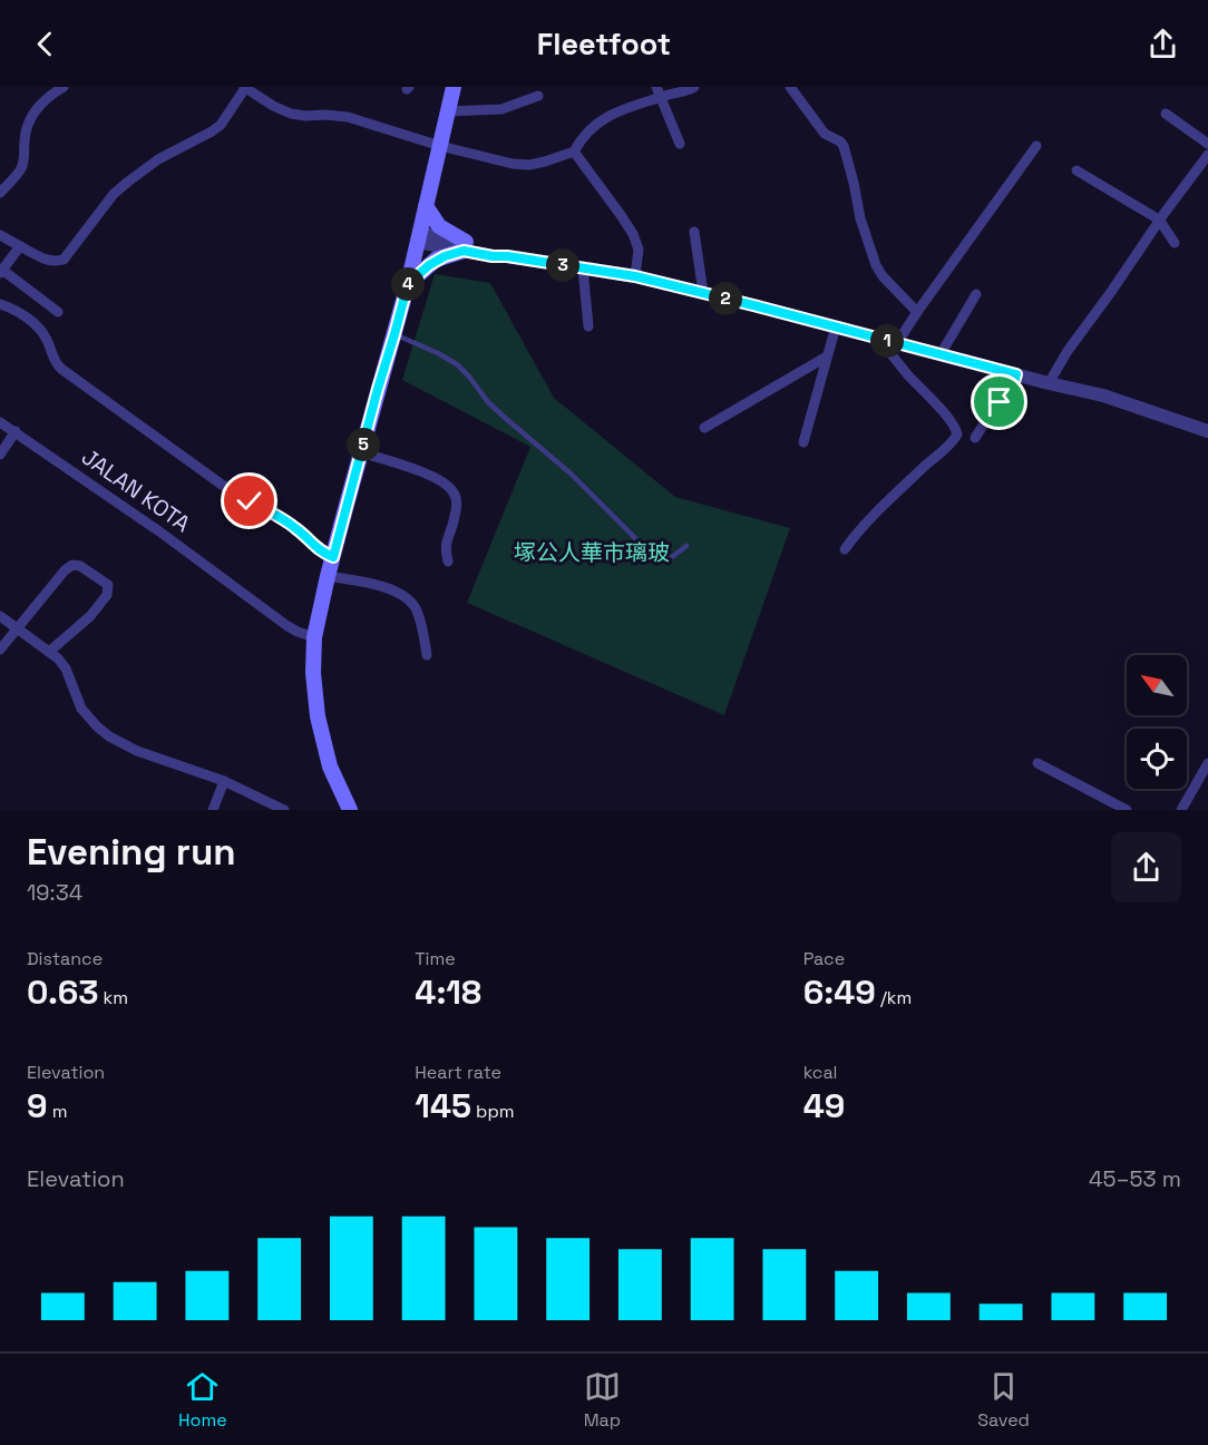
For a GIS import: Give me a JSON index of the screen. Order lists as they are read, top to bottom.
{
  "streets": {
    "street": ["JALAN KOTA"]
  },
  "parks": ["塚公人華市璃玻"],
  "north": "top left",
  "page": {
    "header": "Fleetfoot",
    "pins": [
      "3",
      "4",
      "2",
      "1",
      "5"
    ],
    "heading": ["Evening run", "19:34"],
    "stats": [
      ["Distance", "0.63 km"],
      ["Time", "4:18"],
      ["Pace", "6:49 /km"],
      ["Elevation", "9 m"],
      ["Heart rate", "145 bpm"],
      ["kcal", "49"]
    ],
    "chart": ["Elevation", "45–53 m"],
    "tabs": ["Home", "Map", "Saved"]
  }
}
